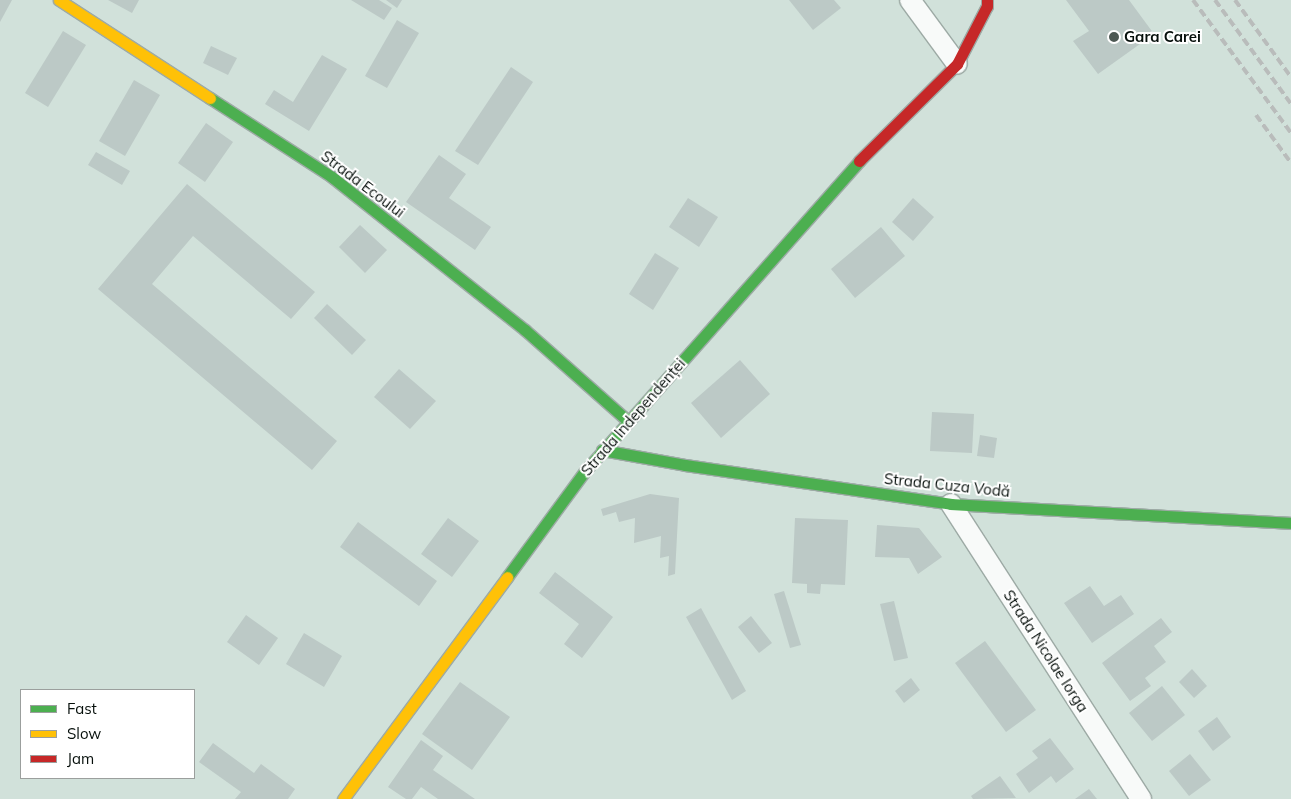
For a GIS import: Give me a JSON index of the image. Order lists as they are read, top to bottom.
{
  "streets": {
    "street": [
      "Strada Ecoului",
      "Strada Independenței",
      "Strada Cuza Vodă",
      "Strada Nicolae Iorga"
    ]
  },
  "crossings": [
    ["Strada Ecoului", "Strada Independenței"],
    ["Strada Independenței", "Strada Cuza Vodă"],
    ["Strada Cuza Vodă", "Strada Nicolae Iorga"]
  ],
  "places": ["Gara Carei"],
  "legend": ["Fast", "Slow", "Jam"]
}
